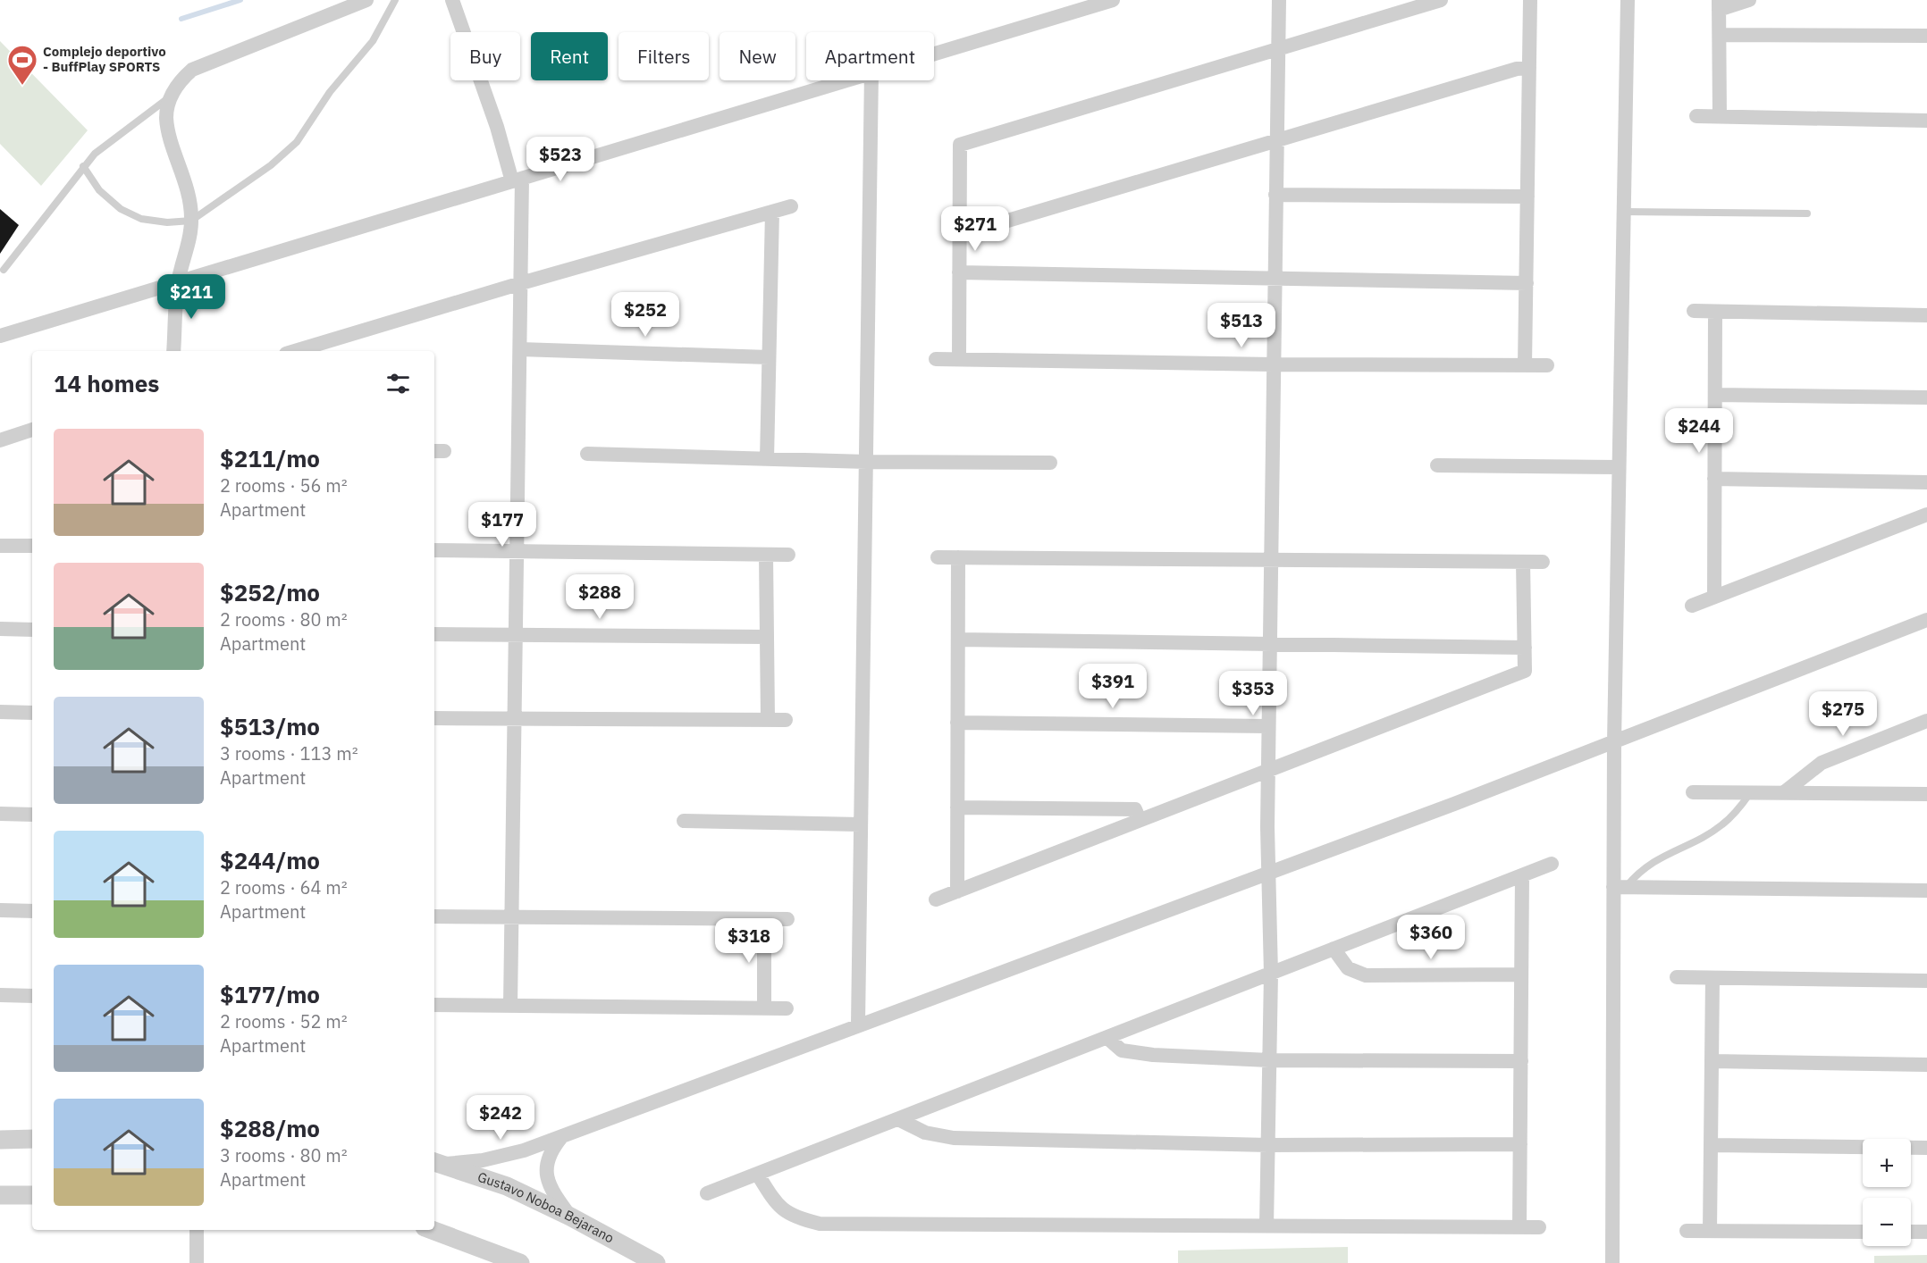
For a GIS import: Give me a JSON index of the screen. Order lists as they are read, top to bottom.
{
  "streets": {
    "street": ["Gustavo Noboa Bejarano"]
  },
  "places": {
    "sports": ["Complejo deportivo - BuffPlay SPORTS"]
  },
  "page": {
    "chip": [
      "Buy",
      "Rent",
      "Filters",
      "New",
      "Apartment"
    ],
    "price": [
      "$523",
      "$271",
      "$211",
      "$252",
      "$513",
      "$244",
      "$177",
      "$288",
      "$391",
      "$353",
      "$275",
      "$360",
      "$318",
      "$242"
    ],
    "heading": "14 homes",
    "list": [
      {
        "name": "$211/mo",
        "note": "2 rooms · 56 m² · Apartment"
      },
      {
        "name": "$252/mo",
        "note": "2 rooms · 80 m² · Apartment"
      },
      {
        "name": "$513/mo",
        "note": "3 rooms · 113 m² · Apartment"
      },
      {
        "name": "$244/mo",
        "note": "2 rooms · 64 m² · Apartment"
      },
      {
        "name": "$177/mo",
        "note": "2 rooms · 52 m² · Apartment"
      },
      {
        "name": "$288/mo",
        "note": "3 rooms · 80 m² · Apartment"
      }
    ],
    "map_buttons": ["+", "−"]
  }
}
